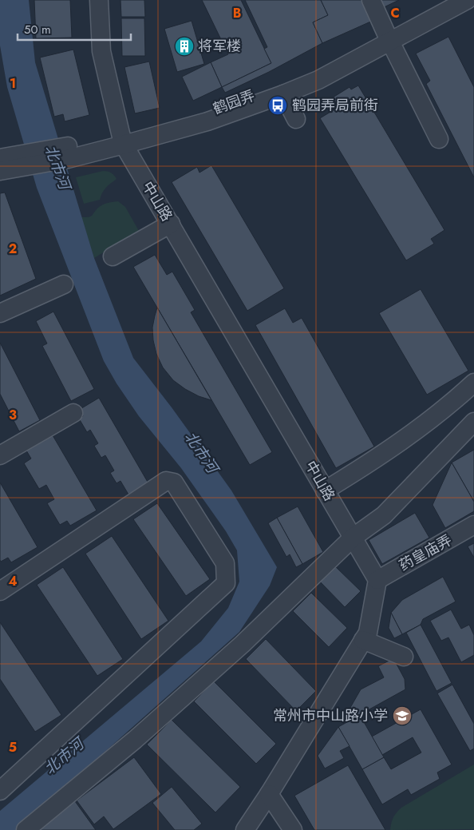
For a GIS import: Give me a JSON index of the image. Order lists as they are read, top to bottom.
{
  "streets": {
    "street": ["鹤园弄", "中山路", "药皇庙弄"]
  },
  "crossings": [
    ["鹤园弄", "中山路"],
    ["中山路", "药皇庙弄"]
  ],
  "water": ["北市河"],
  "places": {
    "building": ["将军楼"],
    "bus stop": ["鹤园弄局前街"],
    "school or university": ["常州市中山路小学"]
  },
  "scale_bar": "50 m",
  "grid": {
    "columns": ["B", "C"],
    "rows": [
      "1",
      "2",
      "3",
      "4",
      "5"
    ]
  }
}
